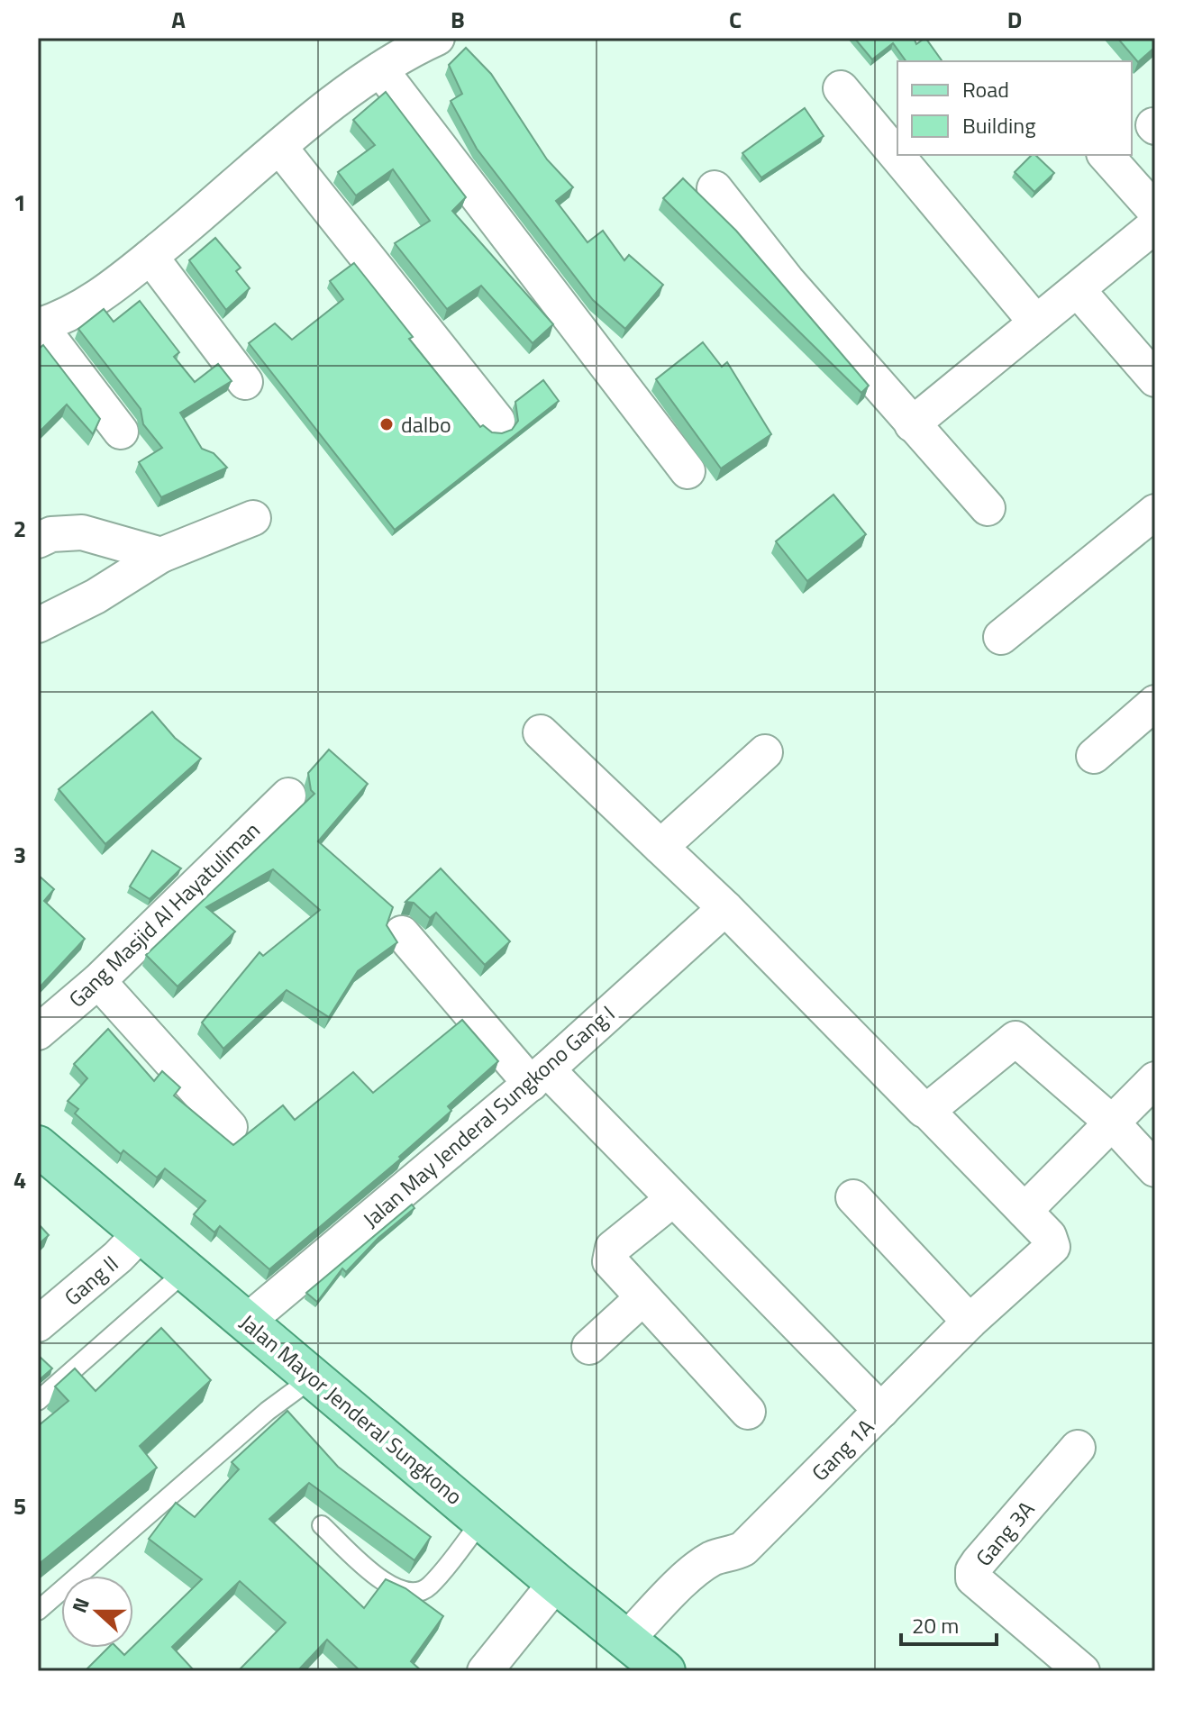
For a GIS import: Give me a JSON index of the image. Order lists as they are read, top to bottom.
{
  "streets": {
    "main road": ["Jalan Mayor Jenderal Sungkono"],
    "street": [
      "Gang Masjid Al Hayatuliman",
      "Jalan May Jenderal Sungkono Gang I",
      "Gang II",
      "Gang 1A",
      "Gang 3A"
    ]
  },
  "crossings": [
    ["Jalan May Jenderal Sungkono Gang I", "Jalan Mayor Jenderal Sungkono"],
    ["Gang II", "Jalan Mayor Jenderal Sungkono"],
    ["Jalan Mayor Jenderal Sungkono", "Gang 1A"]
  ],
  "places": ["dalbo"],
  "legend": ["Road", "Building"],
  "scale_bar": "20 m",
  "north": "left",
  "grid": {
    "columns": [
      "A",
      "B",
      "C",
      "D"
    ],
    "rows": [
      "1",
      "2",
      "3",
      "4",
      "5"
    ]
  }
}
